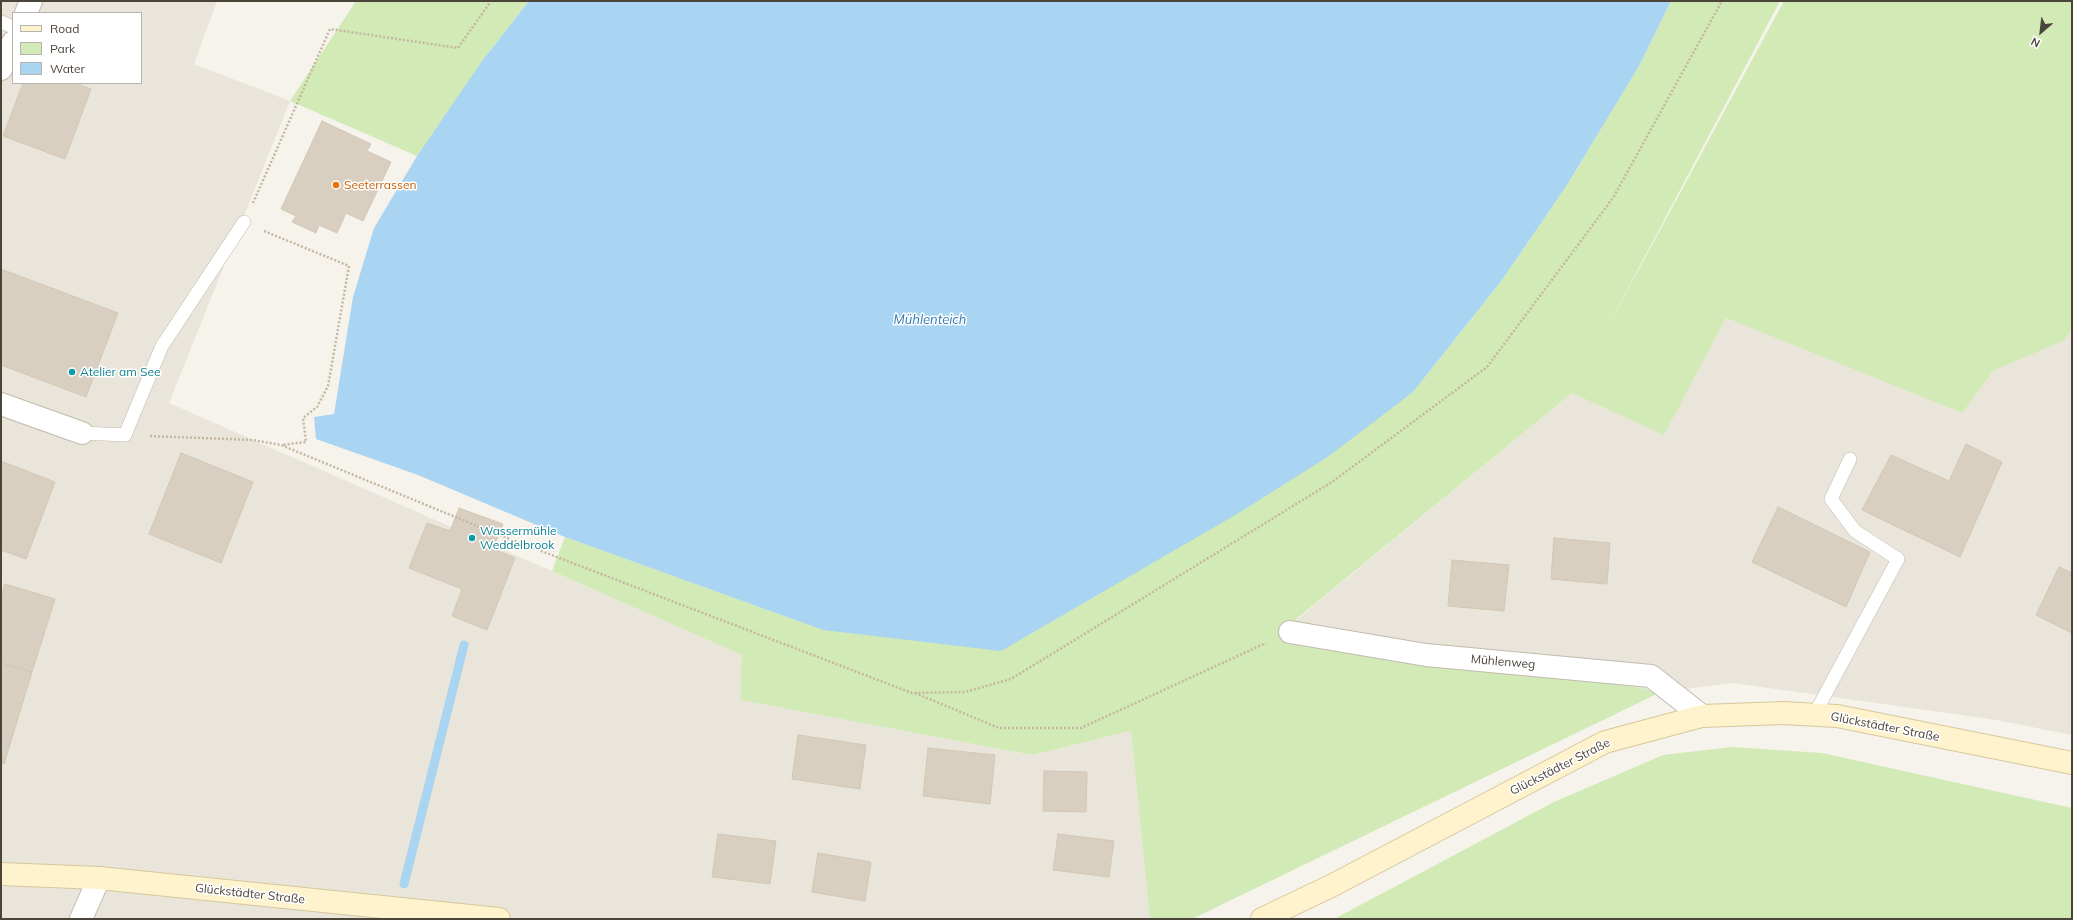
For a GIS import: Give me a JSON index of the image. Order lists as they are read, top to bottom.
{
  "streets": {
    "street": ["Mühlenweg", "Glückstädter Straße"]
  },
  "crossings": [
    ["Mühlenweg", "Glückstädter Straße"]
  ],
  "water": ["Mühlenteich"],
  "places": ["Seeterrassen", "Atelier am See", "Wassermühle Weddelbrook"],
  "legend": ["Road", "Park", "Water"],
  "north": "bottom left"
}
